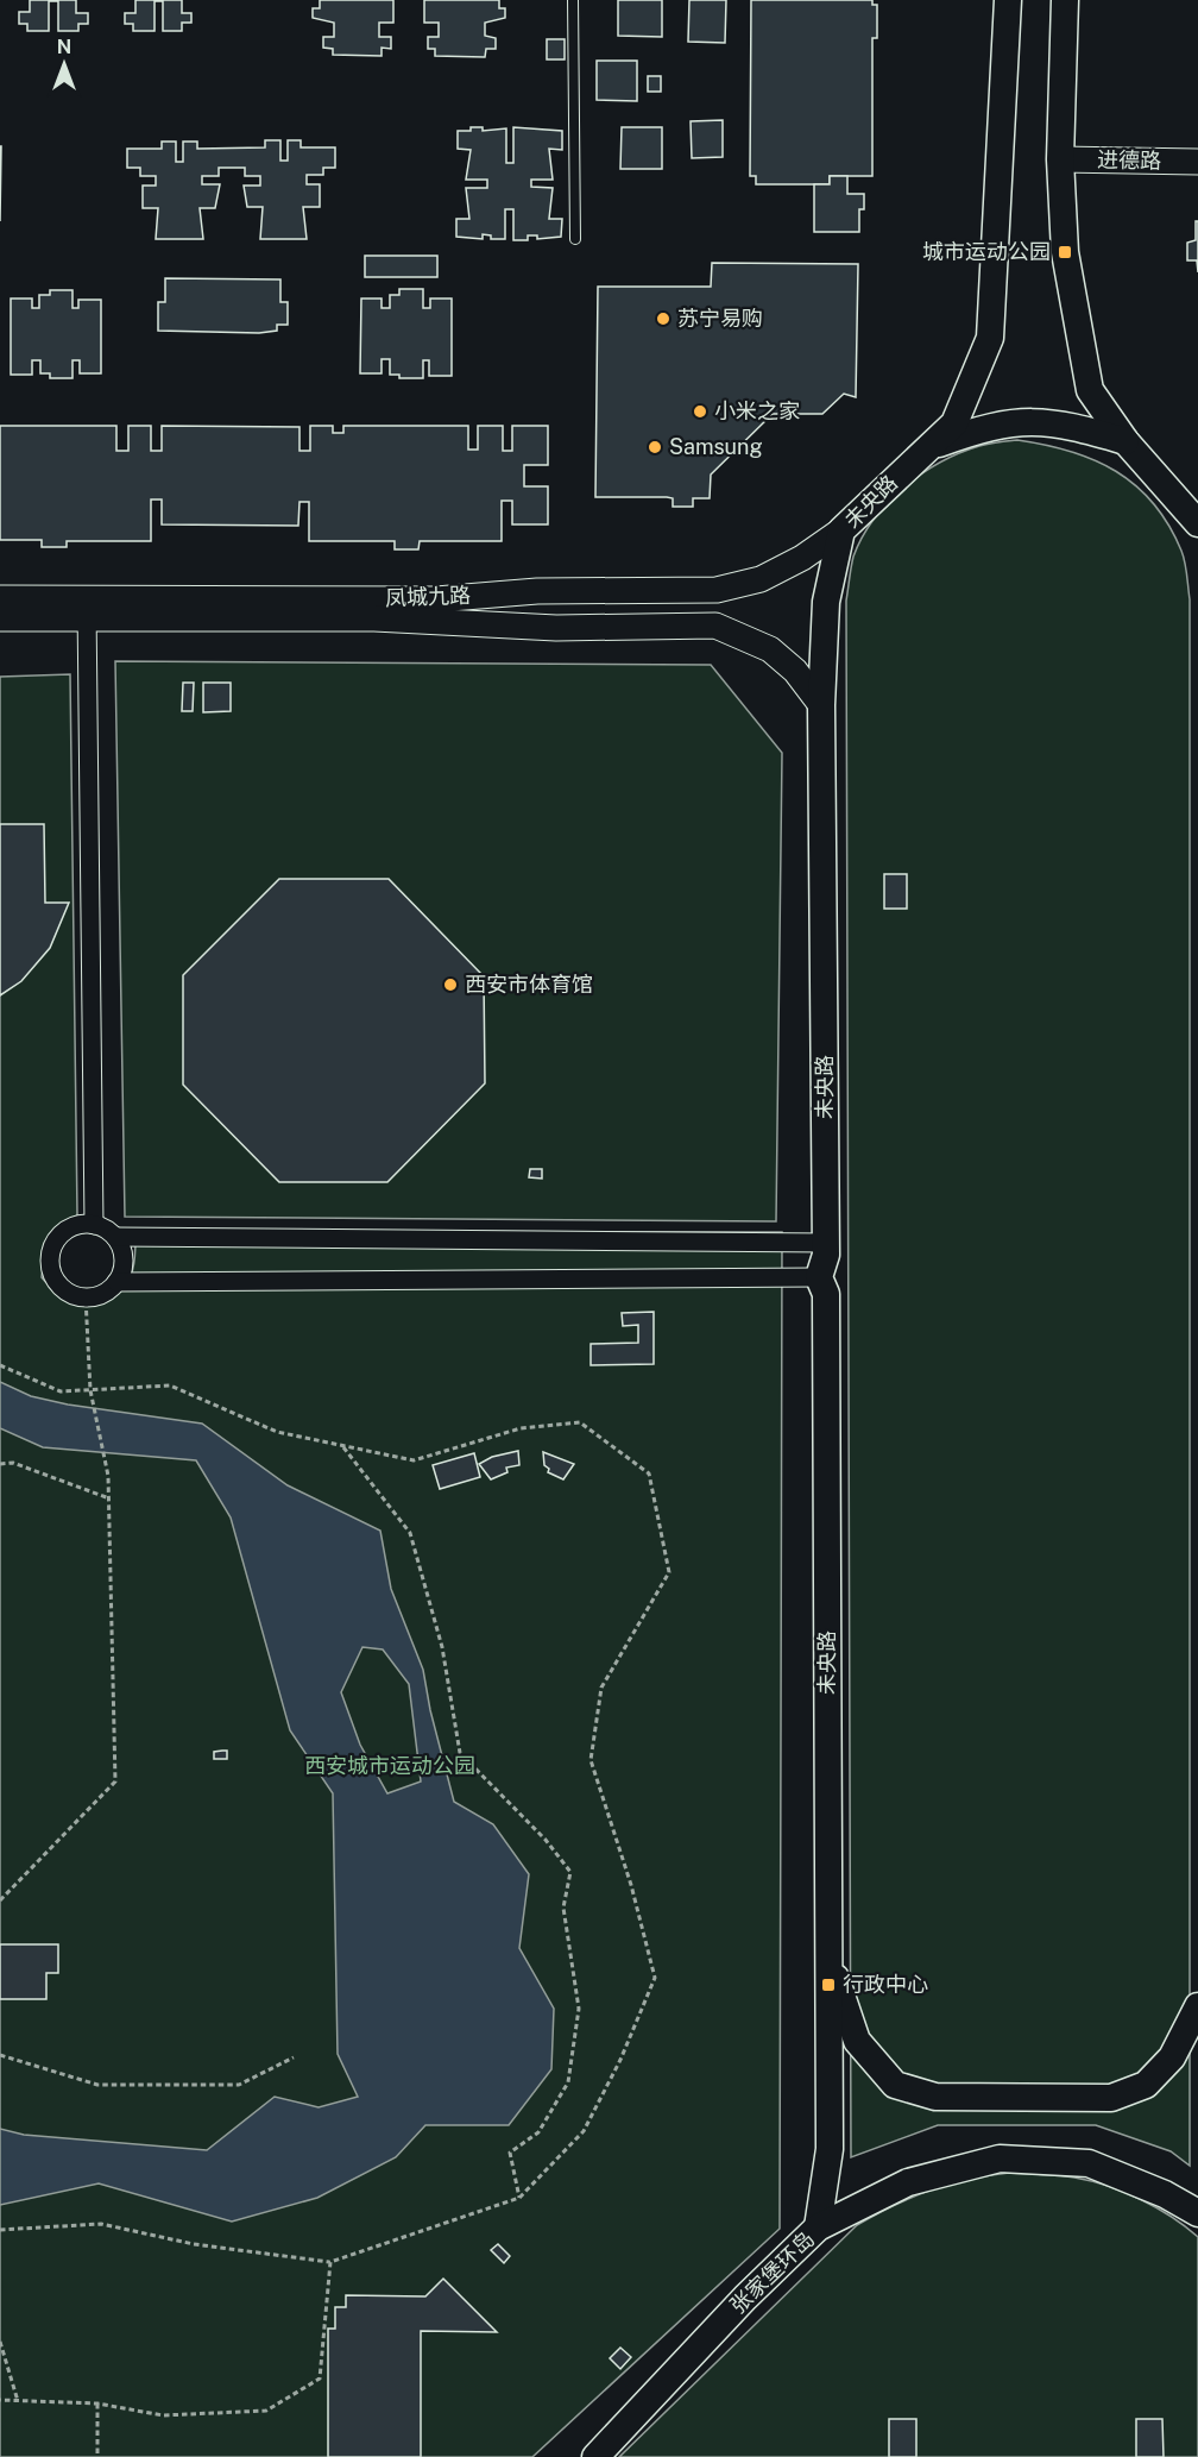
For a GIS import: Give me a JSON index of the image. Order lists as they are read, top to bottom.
{
  "streets": {
    "main road": ["未央路", "张家堡环岛"],
    "street": ["进德路", "凤城九路"]
  },
  "crossings": [
    ["未央路", "凤城九路"],
    ["未央路", "张家堡环岛"]
  ],
  "parks": ["西安城市运动公园"],
  "places": {
    "transit": ["城市运动公园", "行政中心"],
    "other": [
      "苏宁易购",
      "小米之家",
      "Samsung",
      "西安市体育馆"
    ]
  },
  "north": "top"
}
